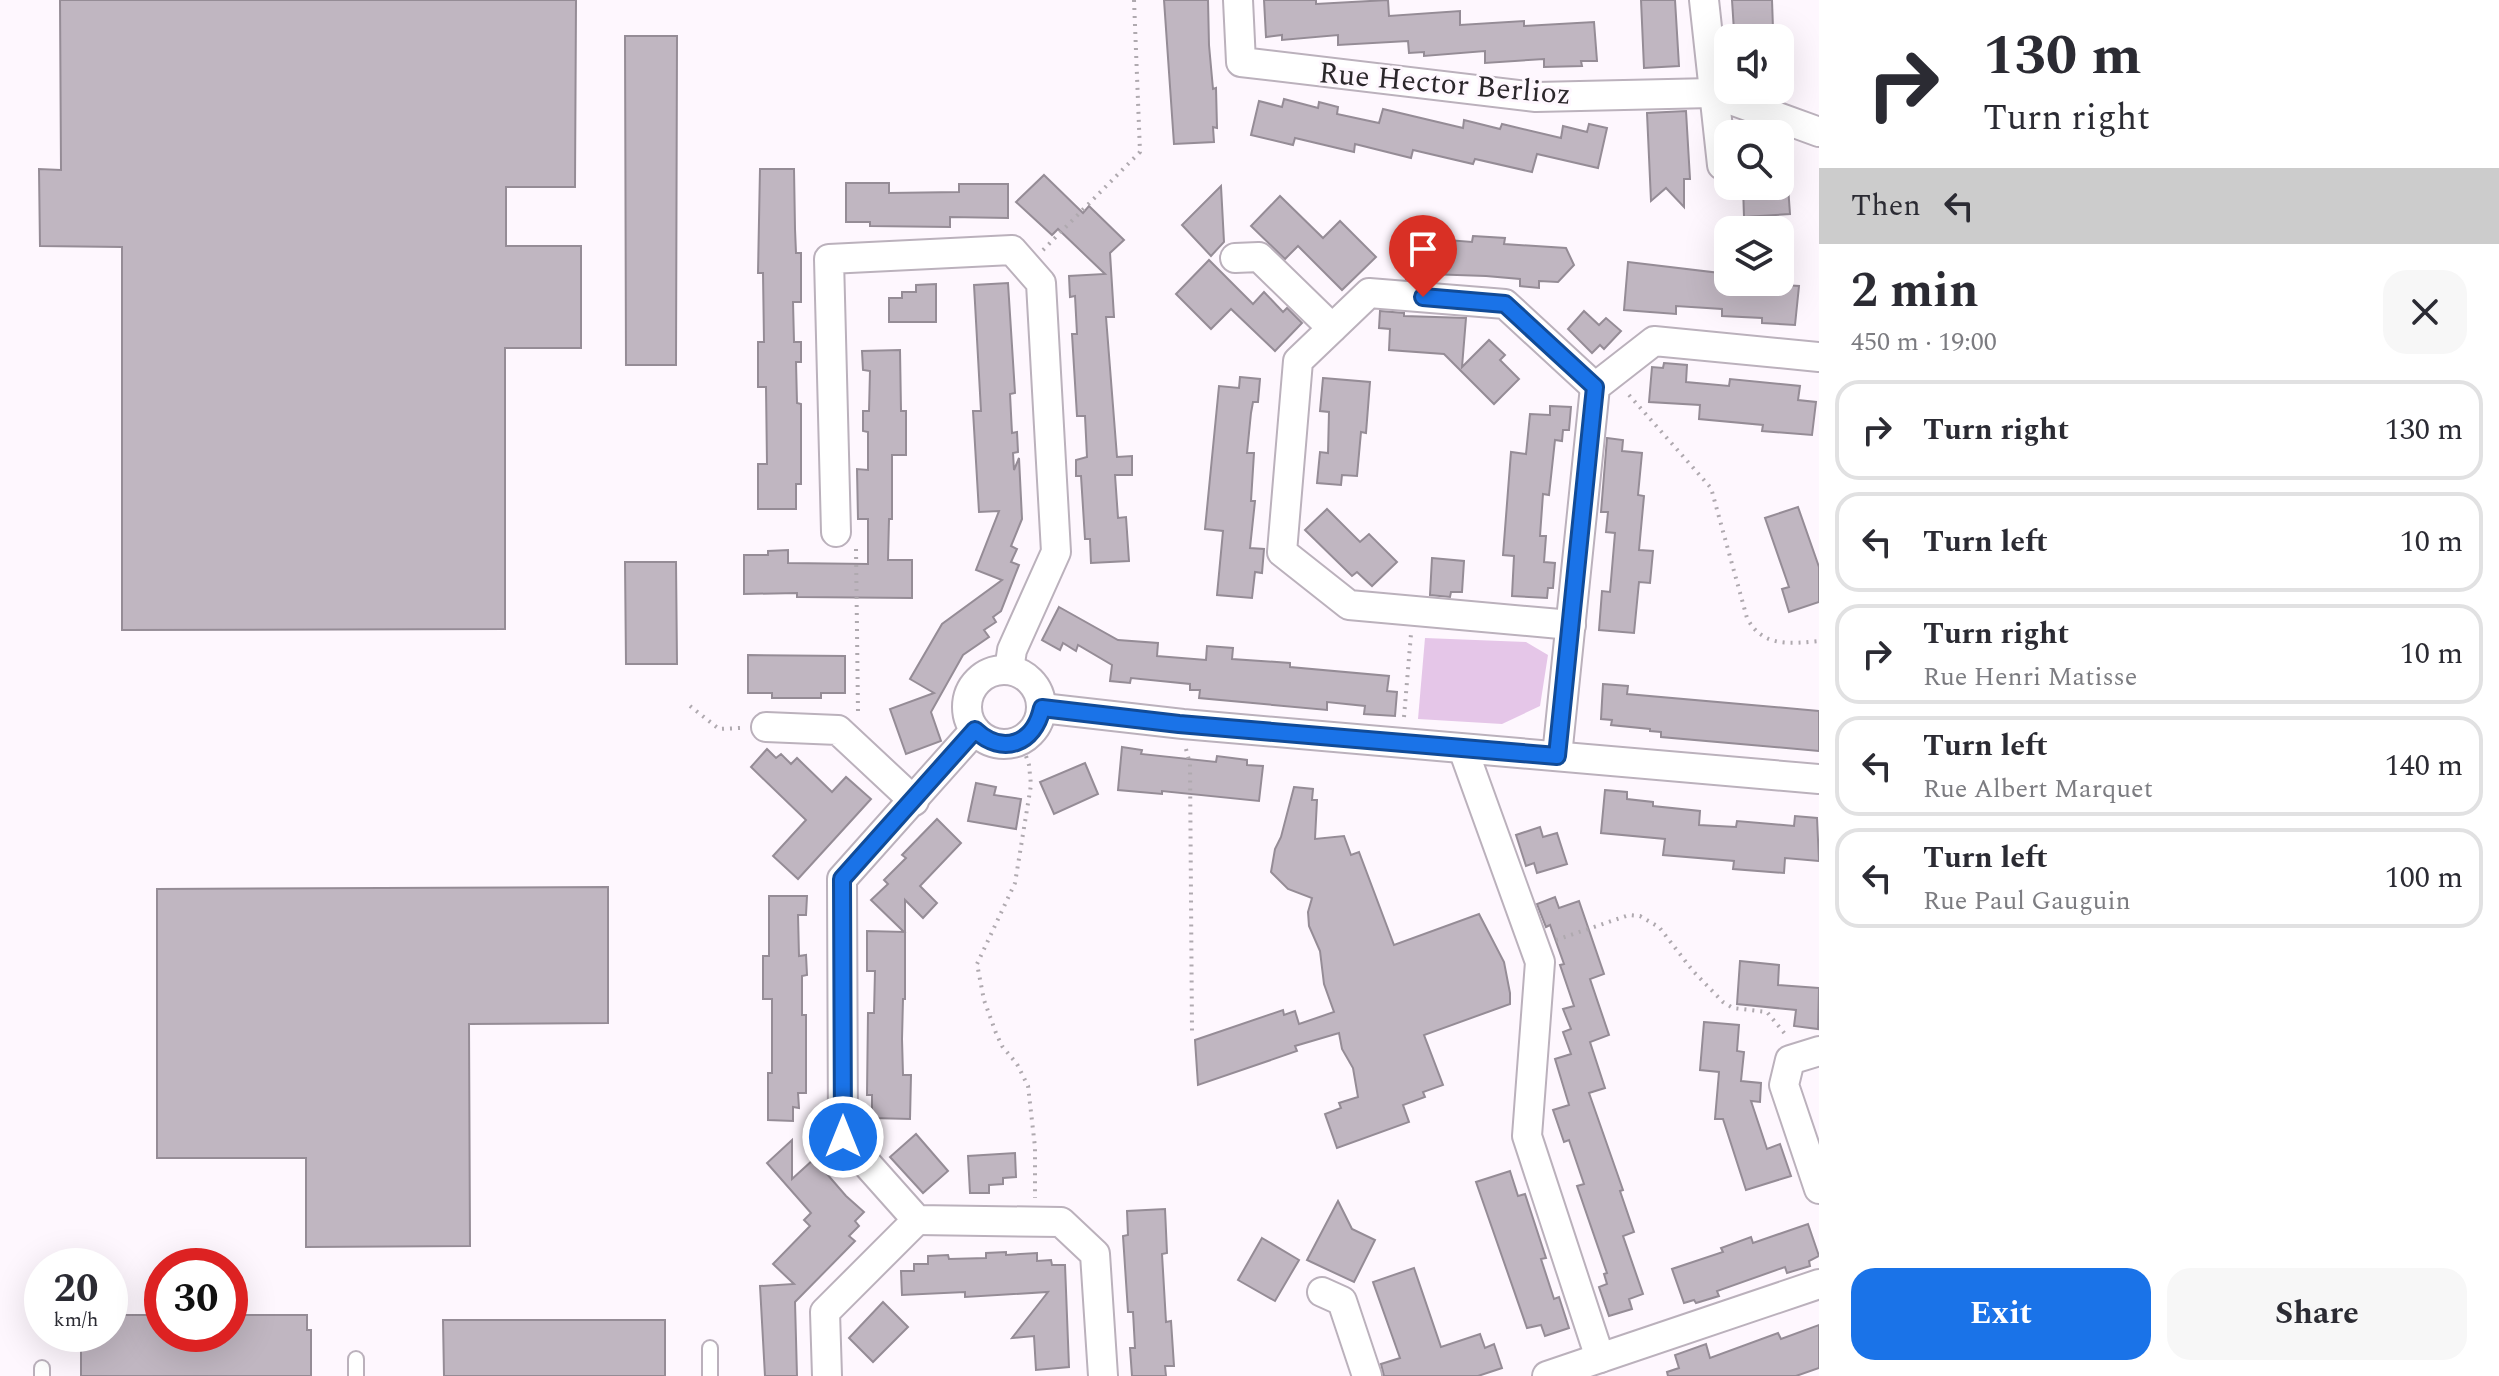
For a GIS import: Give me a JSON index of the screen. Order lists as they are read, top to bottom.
{
  "streets": {
    "street": ["Rue Hector Berlioz"]
  },
  "page": {
    "turn": ["130 m", "Turn right"],
    "then": "Then",
    "heading": ["2 min", "450 m · 19:00"],
    "list": [
      {
        "name": "Turn right",
        "value": "130 m"
      },
      {
        "name": "Turn left",
        "value": "10 m"
      },
      {
        "name": "Turn right",
        "note": "Rue Henri Matisse",
        "value": "10 m"
      },
      {
        "name": "Turn left",
        "note": "Rue Albert Marquet",
        "value": "140 m"
      },
      {
        "name": "Turn left",
        "note": "Rue Paul Gauguin",
        "value": "100 m"
      }
    ],
    "speed": "20 km/h",
    "limit": "30",
    "buttons": ["Exit", "Share"]
  }
}
